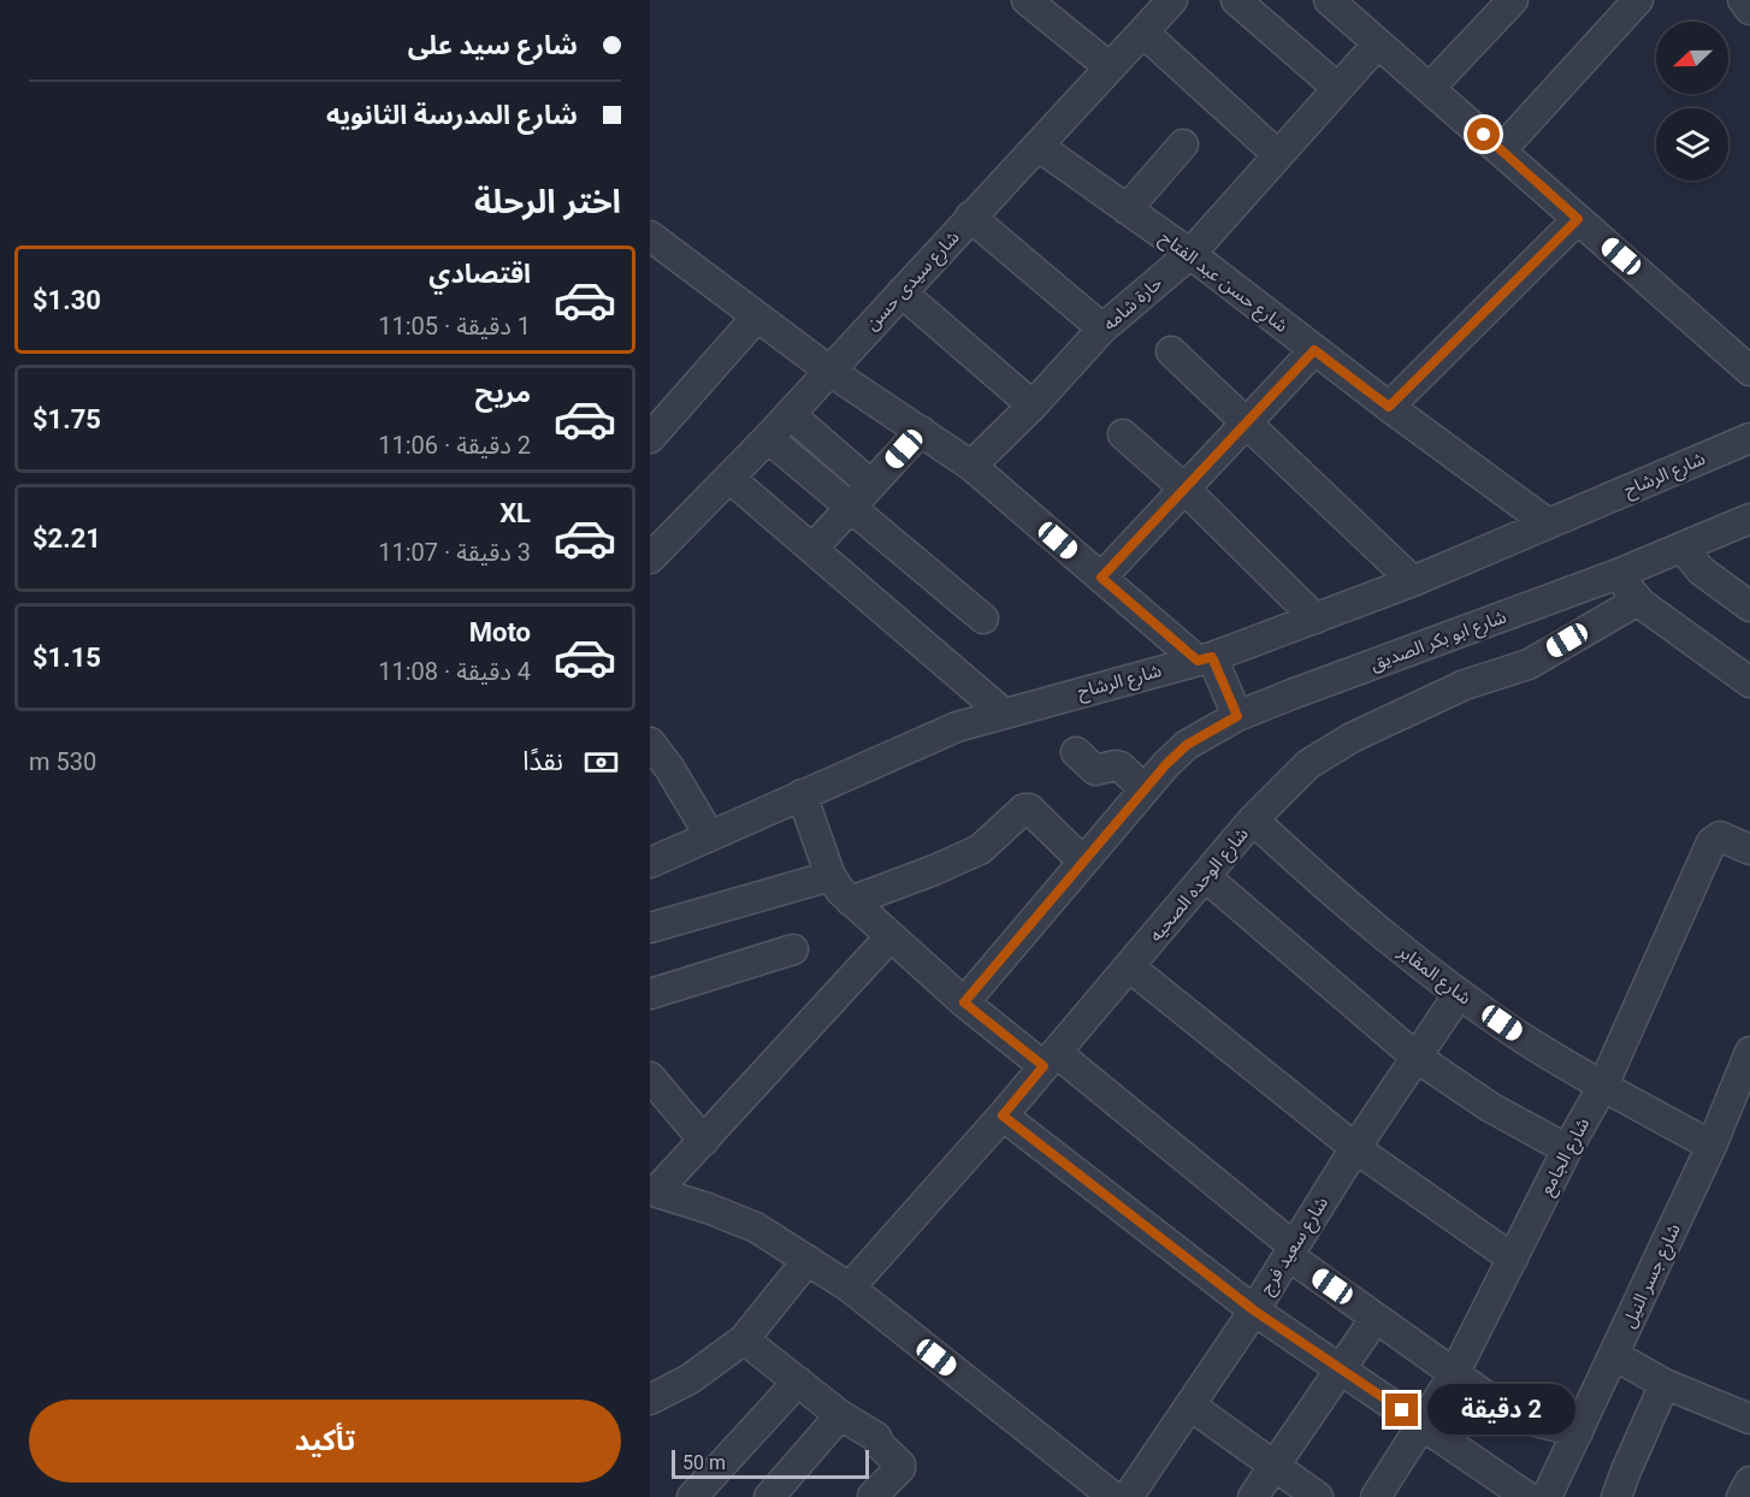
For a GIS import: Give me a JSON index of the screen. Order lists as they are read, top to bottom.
{
  "streets": {
    "street": [
      "شارع سيدى حسن",
      "شارع حسن عبد الفتاح",
      "حارة شامه",
      "شارع الرشاح",
      "شارع ابو بكر الصديق",
      "شارع الوحده الصحيه",
      "شارع المقابر",
      "شارع الجامع",
      "شارع سعيد فرج",
      "شارع جسر النيل"
    ]
  },
  "crossings": [
    ["شارع سيدى حسن", "شارع حسن عبد الفتاح"],
    ["شارع حسن عبد الفتاح", "حارة شامه"],
    ["شارع حسن عبد الفتاح", "شارع الرشاح"],
    ["شارع الوحده الصحيه", "شارع المقابر"],
    ["شارع المقابر", "شارع الجامع"],
    ["شارع المقابر", "شارع سعيد فرج"],
    ["شارع المقابر", "شارع جسر النيل"]
  ],
  "scale_bar": "50 m",
  "north": "left",
  "page": {
    "banner": ["شارع سيد على", "شارع المدرسة الثانويه"],
    "heading": "اختر الرحلة",
    "list": [
      {
        "name": "اقتصادي",
        "note": "1 دقيقة · 11:05",
        "value": "$1.30"
      },
      {
        "name": "مريح",
        "note": "2 دقيقة · 11:06",
        "value": "$1.75"
      },
      {
        "name": "XL",
        "note": "3 دقيقة · 11:07",
        "value": "$2.21"
      },
      {
        "name": "Moto",
        "note": "4 دقيقة · 11:08",
        "value": "$1.15"
      }
    ],
    "pay": ["نقدًا", "530 m"],
    "bubble": "2 دقيقة",
    "buttons": "تأكيد",
    "scale": "50 m"
  }
}
